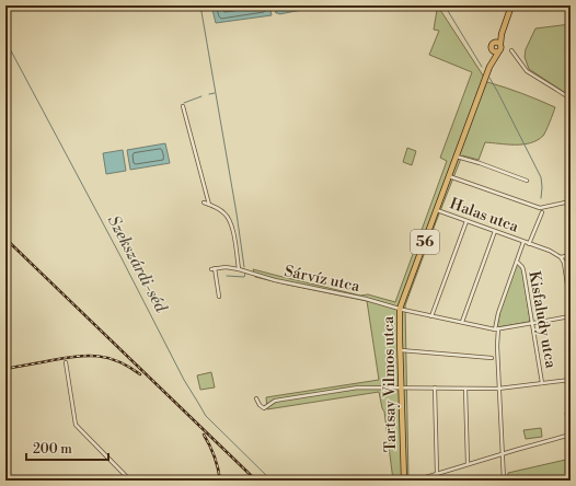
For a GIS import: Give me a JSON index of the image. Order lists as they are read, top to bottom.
{
  "streets": {
    "main road": ["56", "Tartsay Vilmos utca"],
    "street": ["Halas utca", "Sárvíz utca", "Kisfaludy utca"]
  },
  "crossings": [
    ["Halas utca", "Tartsay Vilmos utca"],
    ["56", "Tartsay Vilmos utca"],
    ["Sárvíz utca", "Tartsay Vilmos utca"]
  ],
  "water": ["Szekszárdi-séd"],
  "scale_bar": "200 m"
}
